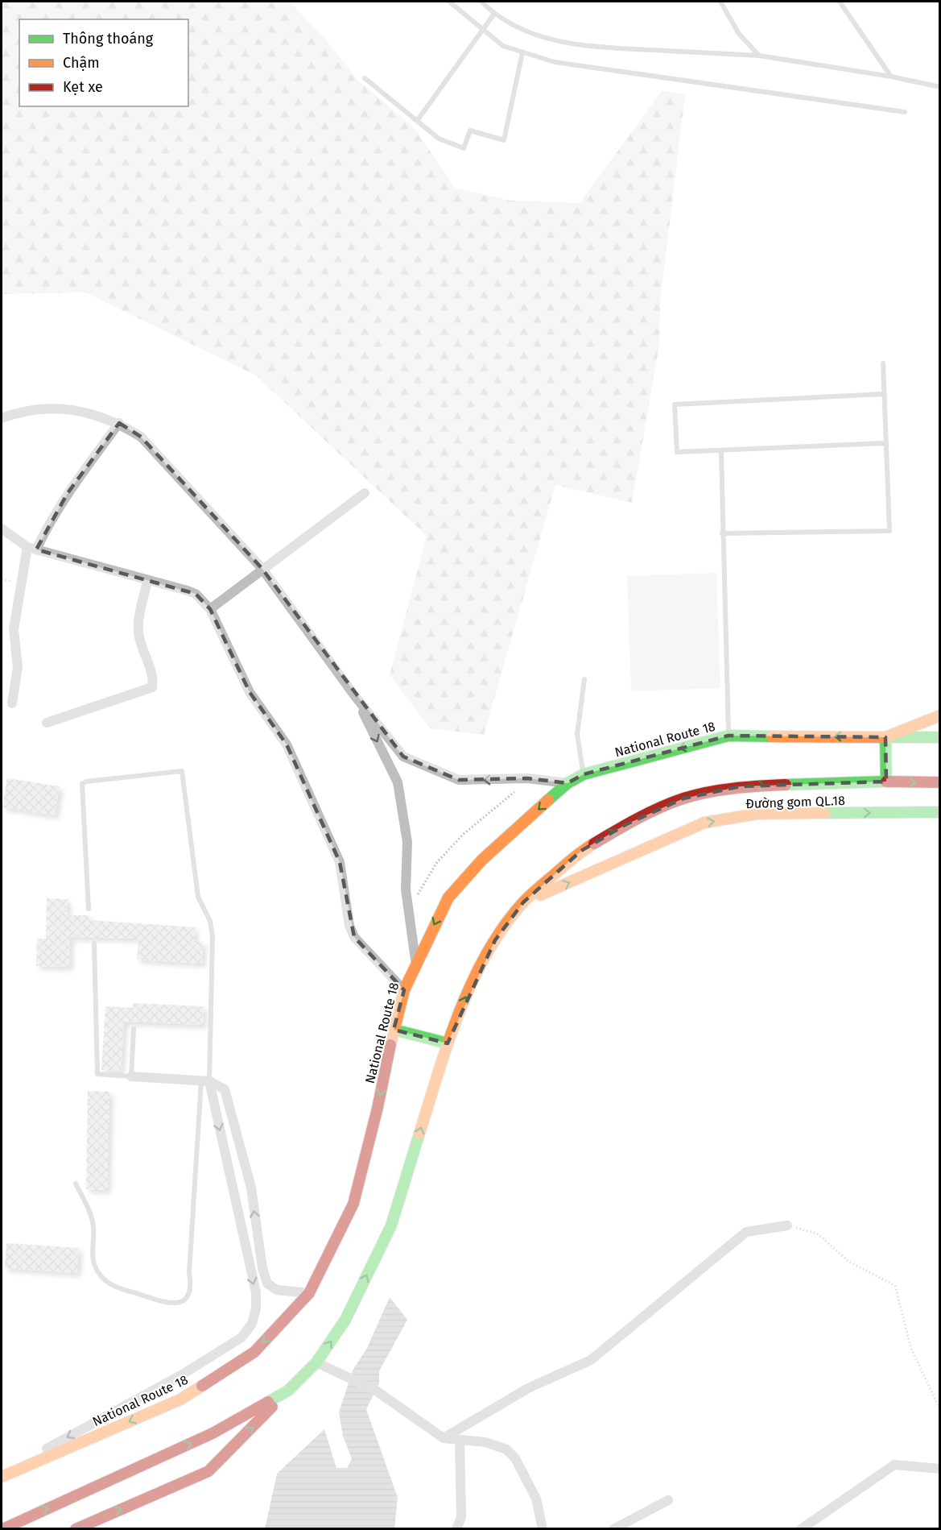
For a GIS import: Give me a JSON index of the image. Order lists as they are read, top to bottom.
{
  "streets": {
    "main road": ["National Route 18", "Đường gom QL.18"]
  },
  "legend": ["Thông thoáng", "Chậm", "Kẹt xe"]
}
